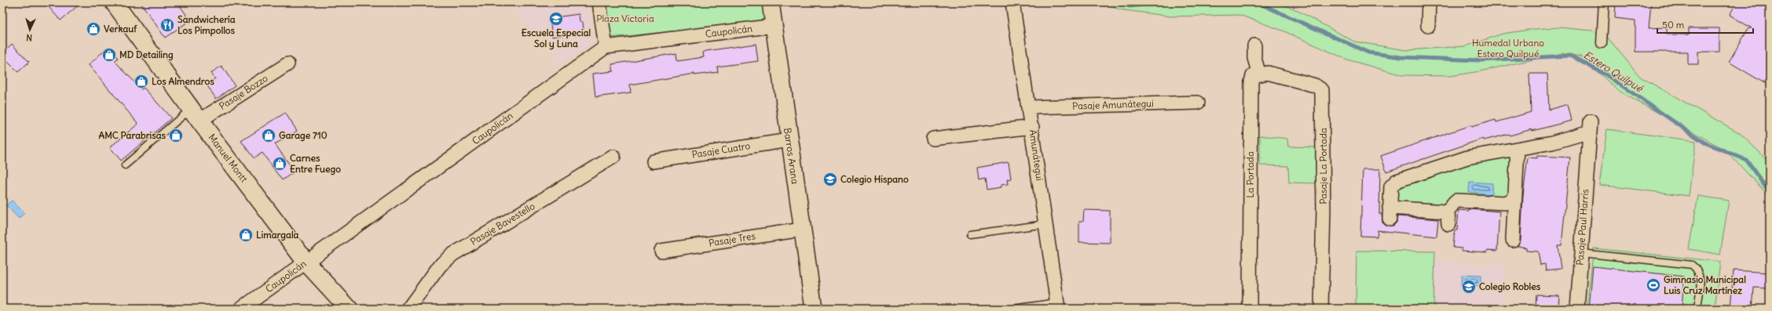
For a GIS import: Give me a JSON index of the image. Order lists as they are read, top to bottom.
{
  "streets": {
    "main road": ["Manuel Montt"],
    "street": [
      "Caupolicán",
      "Pasaje Bozzo",
      "Pasaje Amunátegui",
      "Pasaje Cuatro",
      "Amunátegui",
      "Barros Arana",
      "Pasaje La Portada",
      "La Portada",
      "Pasaje Bavestello",
      "Pasaje Paul Harris",
      "Pasaje Tres"
    ]
  },
  "crossings": [
    ["Caupolicán", "Barros Arana"],
    ["Caupolicán", "Manuel Montt"],
    ["Pasaje Bozzo", "Manuel Montt"],
    ["Pasaje Amunátegui", "Amunátegui"],
    ["Pasaje Cuatro", "Barros Arana"],
    ["Barros Arana", "Pasaje Tres"],
    ["Pasaje La Portada", "La Portada"]
  ],
  "water": ["Estero Quilpué"],
  "parks": ["Plaza Victoria", "Humedal Urbano Estero Quilpué"],
  "places": {
    "school or university": ["Escuela Especial Sol y Luna", "Colegio Hispano", "Colegio Robles"],
    "restaurant": ["Sandwichería Los Pimpollos"],
    "shop": [
      "Verkauf",
      "MD Detailing",
      "Los Almendros",
      "AMC Parabrisas",
      "Garage 710",
      "Carnes Entre Fuego",
      "Limargala"
    ],
    "sports": ["Gimnasio Municipal Luis Cruz Martínez"]
  },
  "scale_bar": "50 m",
  "north": "bottom"
}
